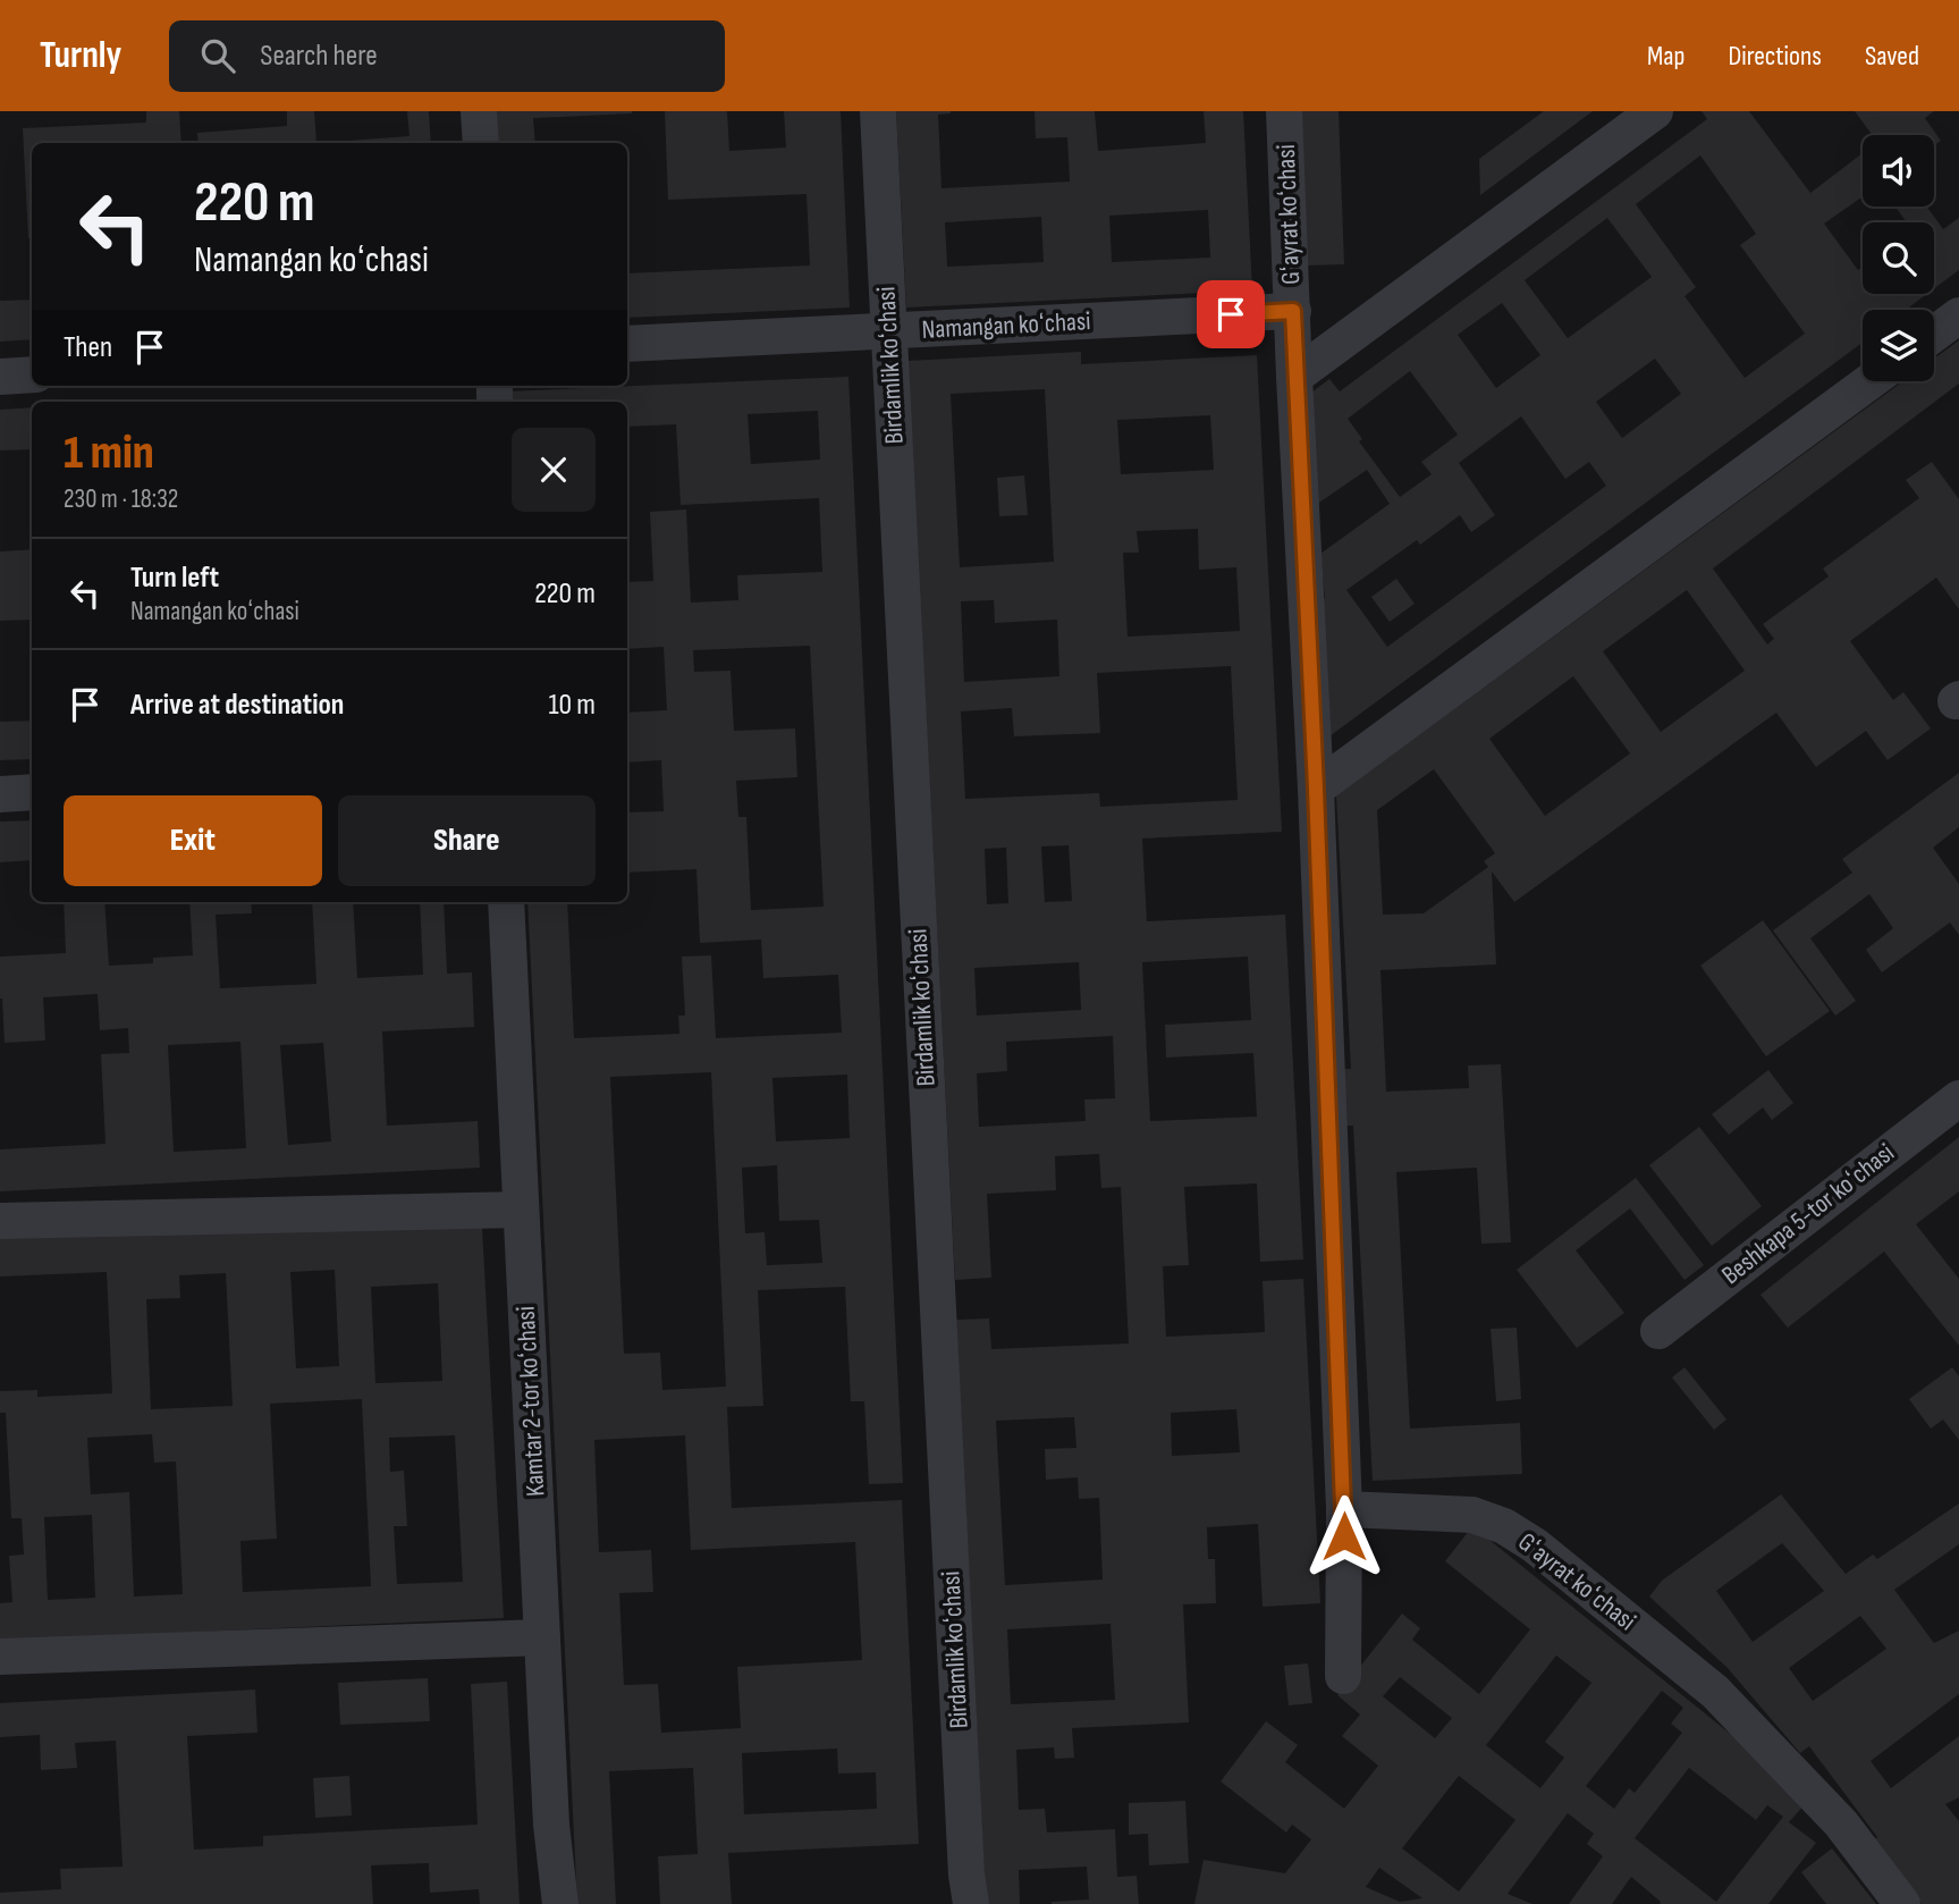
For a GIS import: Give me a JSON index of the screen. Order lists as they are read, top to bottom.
{
  "streets": {
    "street": [
      "Gʻayrat koʻchasi",
      "Namangan koʻchasi",
      "Birdamlik koʻchasi",
      "Beshkapa 5-tor koʻchasi",
      "Kamtar 2-tor koʻchasi"
    ]
  },
  "crossings": [
    ["Gʻayrat koʻchasi", "Namangan koʻchasi"],
    ["Namangan koʻchasi", "Birdamlik koʻchasi"]
  ],
  "page": {
    "header": "Turnly",
    "search": "Search here",
    "nav": ["Map", "Directions", "Saved"],
    "turn": ["220 m", "Namangan koʻchasi"],
    "then": "Then",
    "heading": ["1 min", "230 m · 18:32"],
    "list": [
      {
        "name": "Turn left",
        "note": "Namangan koʻchasi",
        "value": "220 m"
      },
      {
        "name": "Arrive at destination",
        "value": "10 m"
      }
    ],
    "buttons": ["Exit", "Share"]
  }
}
